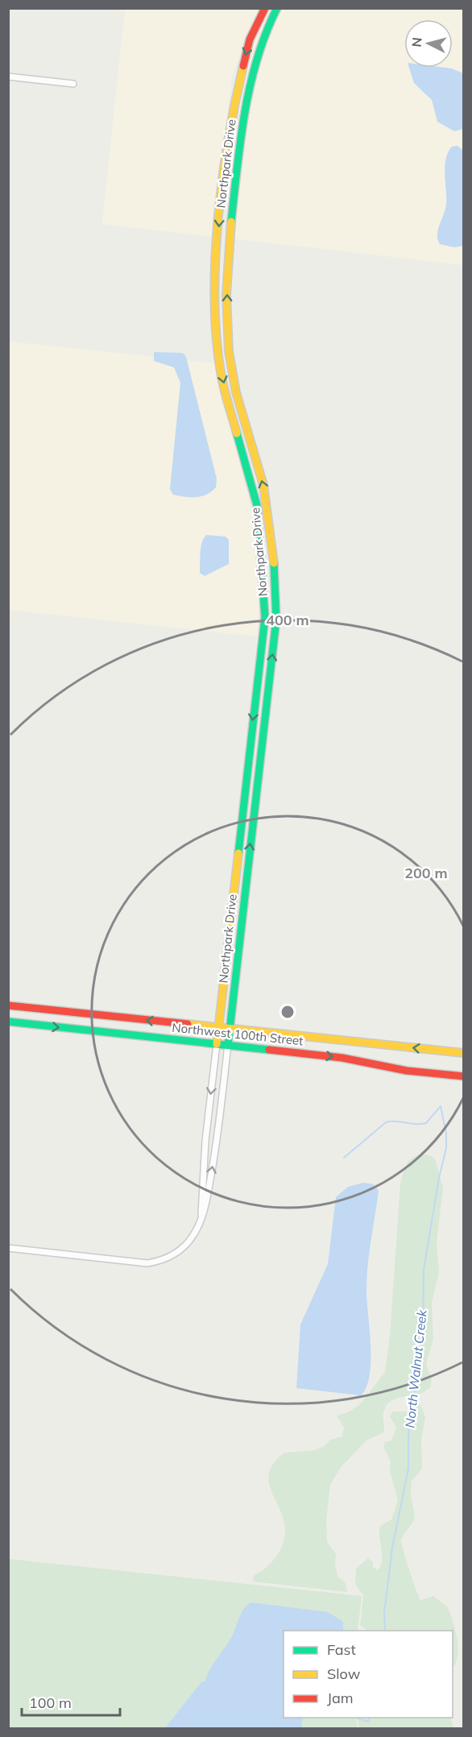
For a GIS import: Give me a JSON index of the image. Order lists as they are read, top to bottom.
{
  "streets": {
    "street": ["Northpark Drive", "Northwest 100th Street"]
  },
  "crossings": [
    ["Northpark Drive", "Northwest 100th Street"]
  ],
  "water": ["North Walnut Creek"],
  "legend": ["Fast", "Slow", "Jam"],
  "scale_bar": "100 m",
  "north": "left",
  "rings": ["400 m", "200 m"]
}
